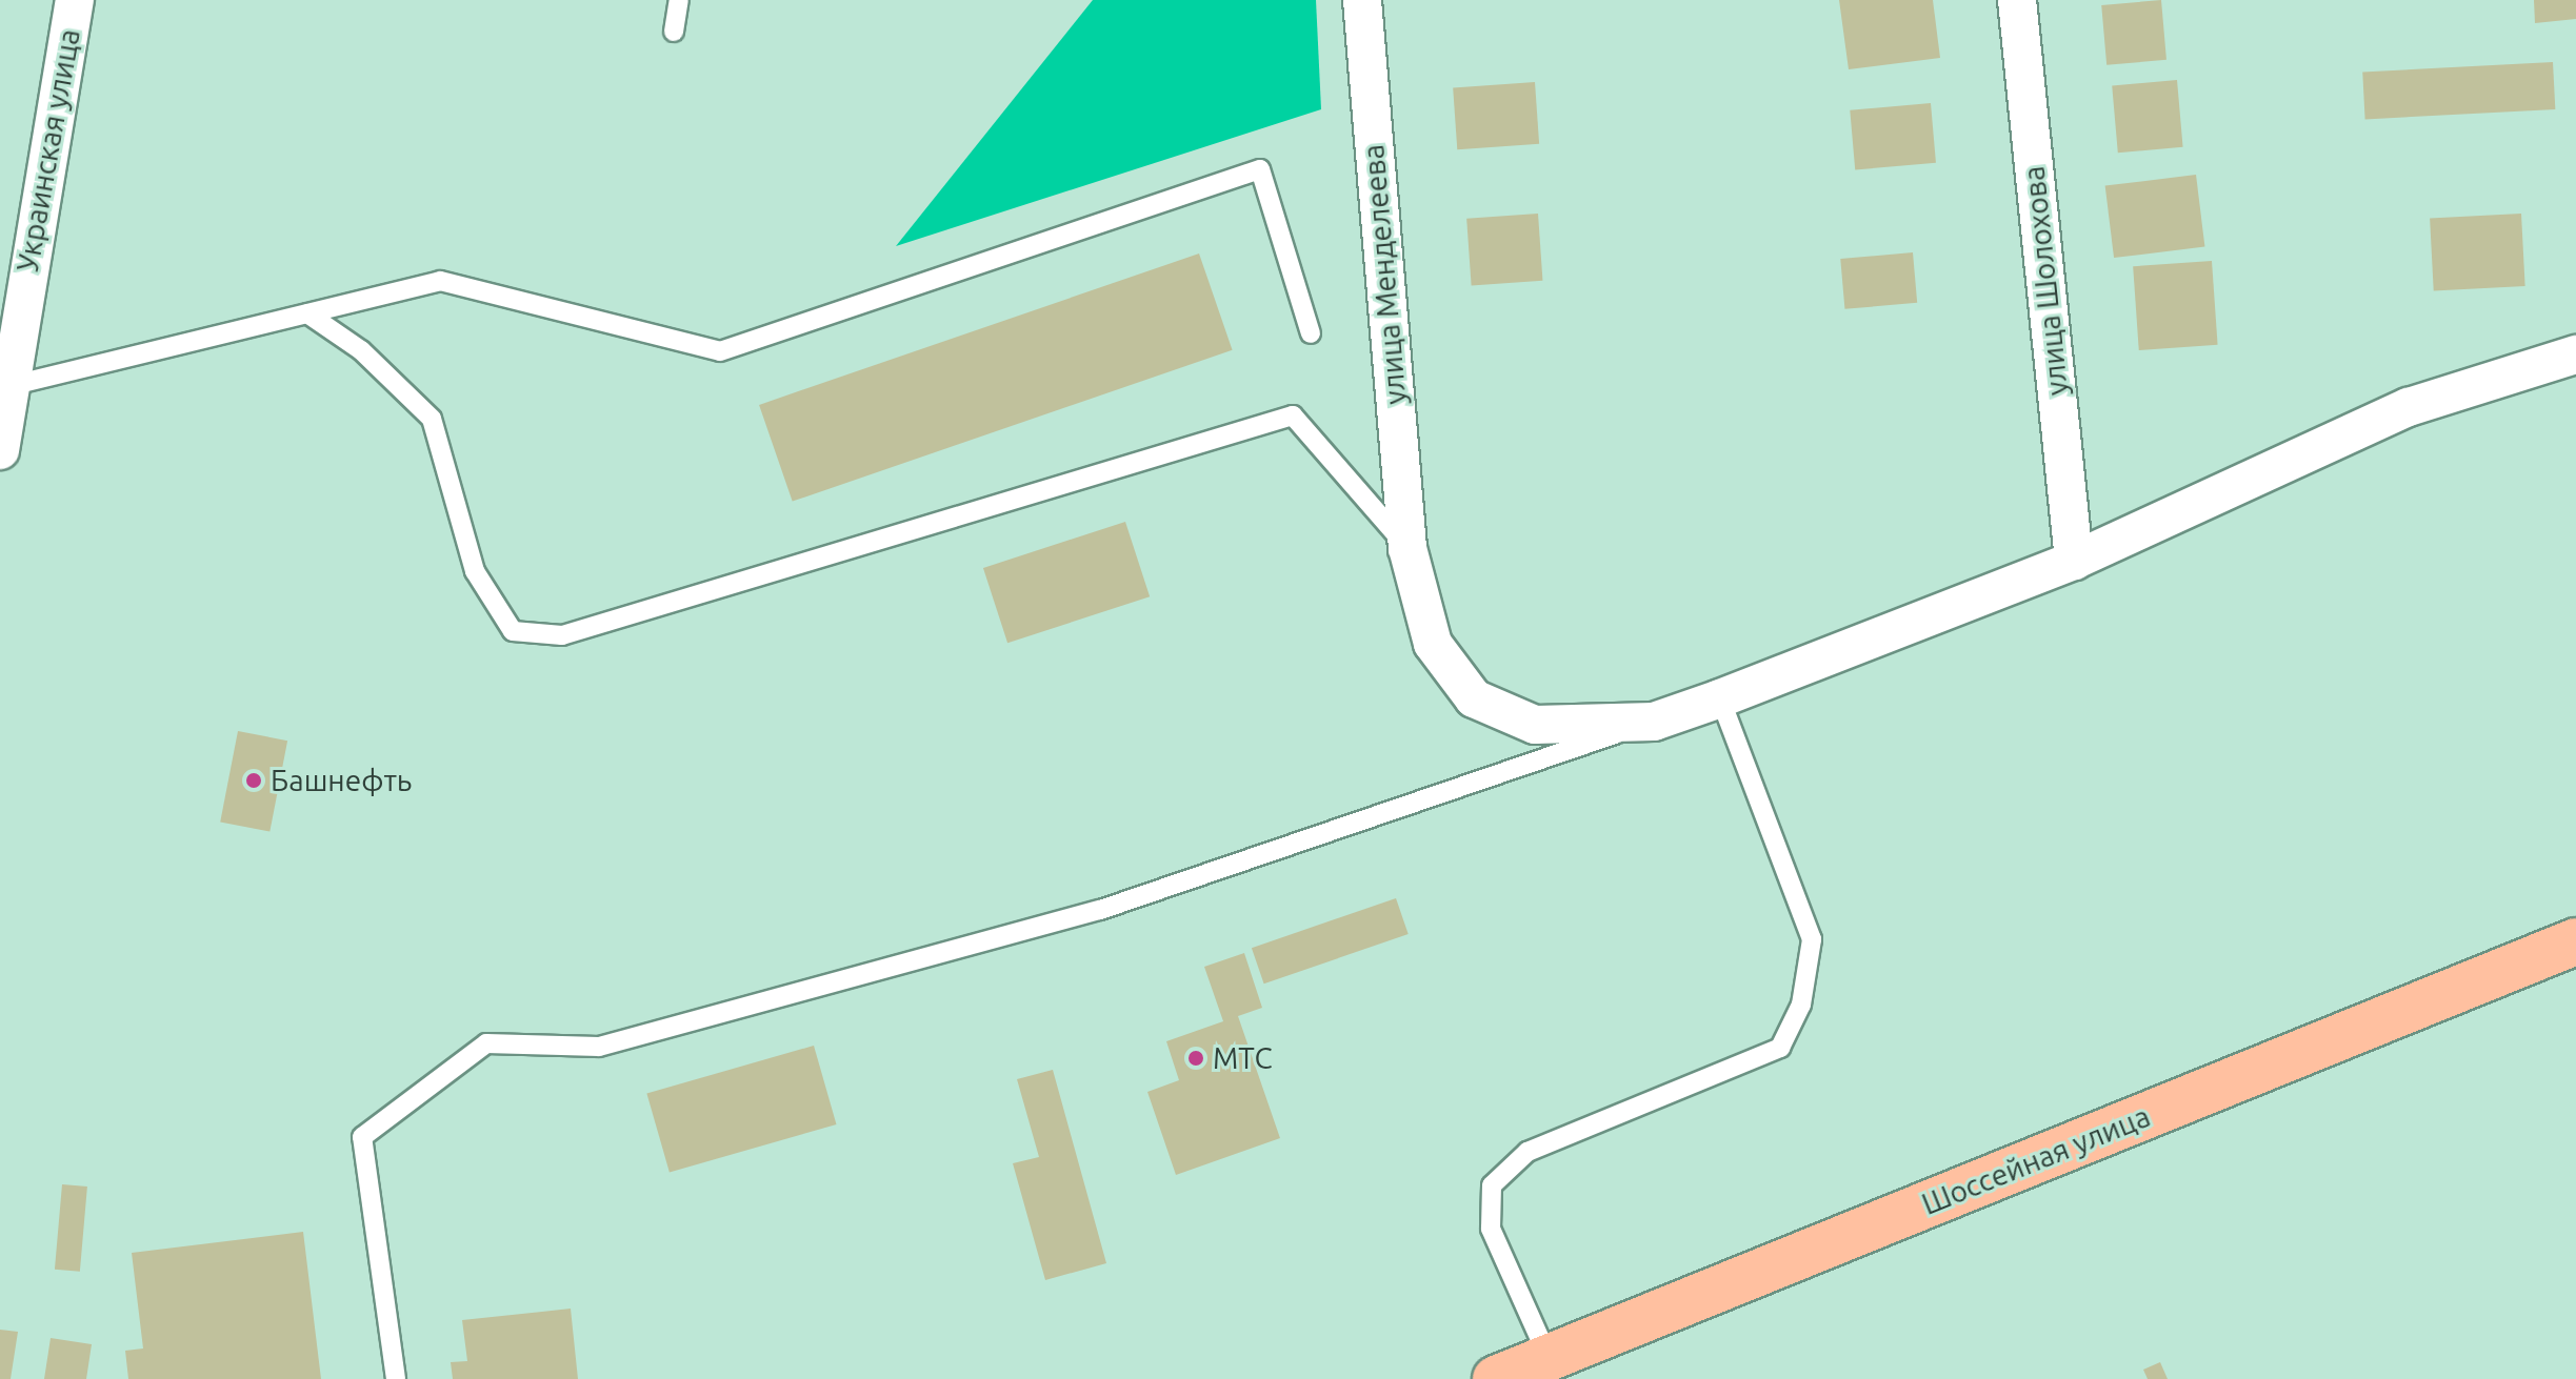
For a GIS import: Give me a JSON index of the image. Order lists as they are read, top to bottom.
{
  "streets": {
    "highway": ["Шоссейная улица"],
    "street": ["Украинская улица", "улица Менделеева", "улица Шолохова"]
  },
  "crossings": [
    ["улица Менделеева", "улица Шолохова"]
  ],
  "places": ["Башнефть", "МТС"]
}
